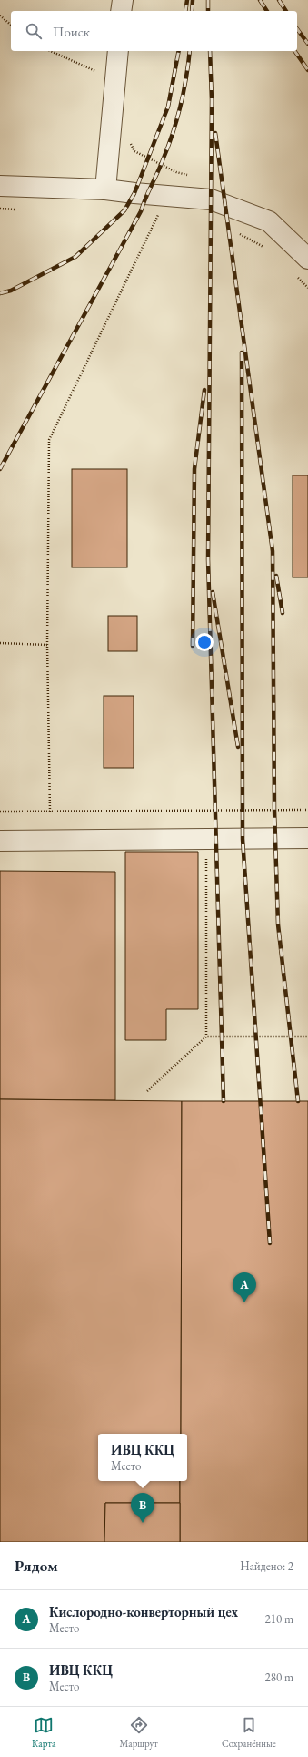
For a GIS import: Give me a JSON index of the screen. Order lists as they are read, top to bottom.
{
  "page": {
    "search": "Поиск",
    "pins": ["A", "B"],
    "popup": ["ИВЦ ККЦ", "Место"],
    "heading": ["Рядом", "Найдено: 2"],
    "list": [
      {
        "mark": "A",
        "name": "Кислородно-конверторный цех",
        "note": "Место",
        "value": "210 m"
      },
      {
        "mark": "B",
        "name": "ИВЦ ККЦ",
        "note": "Место",
        "value": "280 m"
      }
    ],
    "nav": ["Карта", "Маршрут", "Сохранённые"]
  }
}
